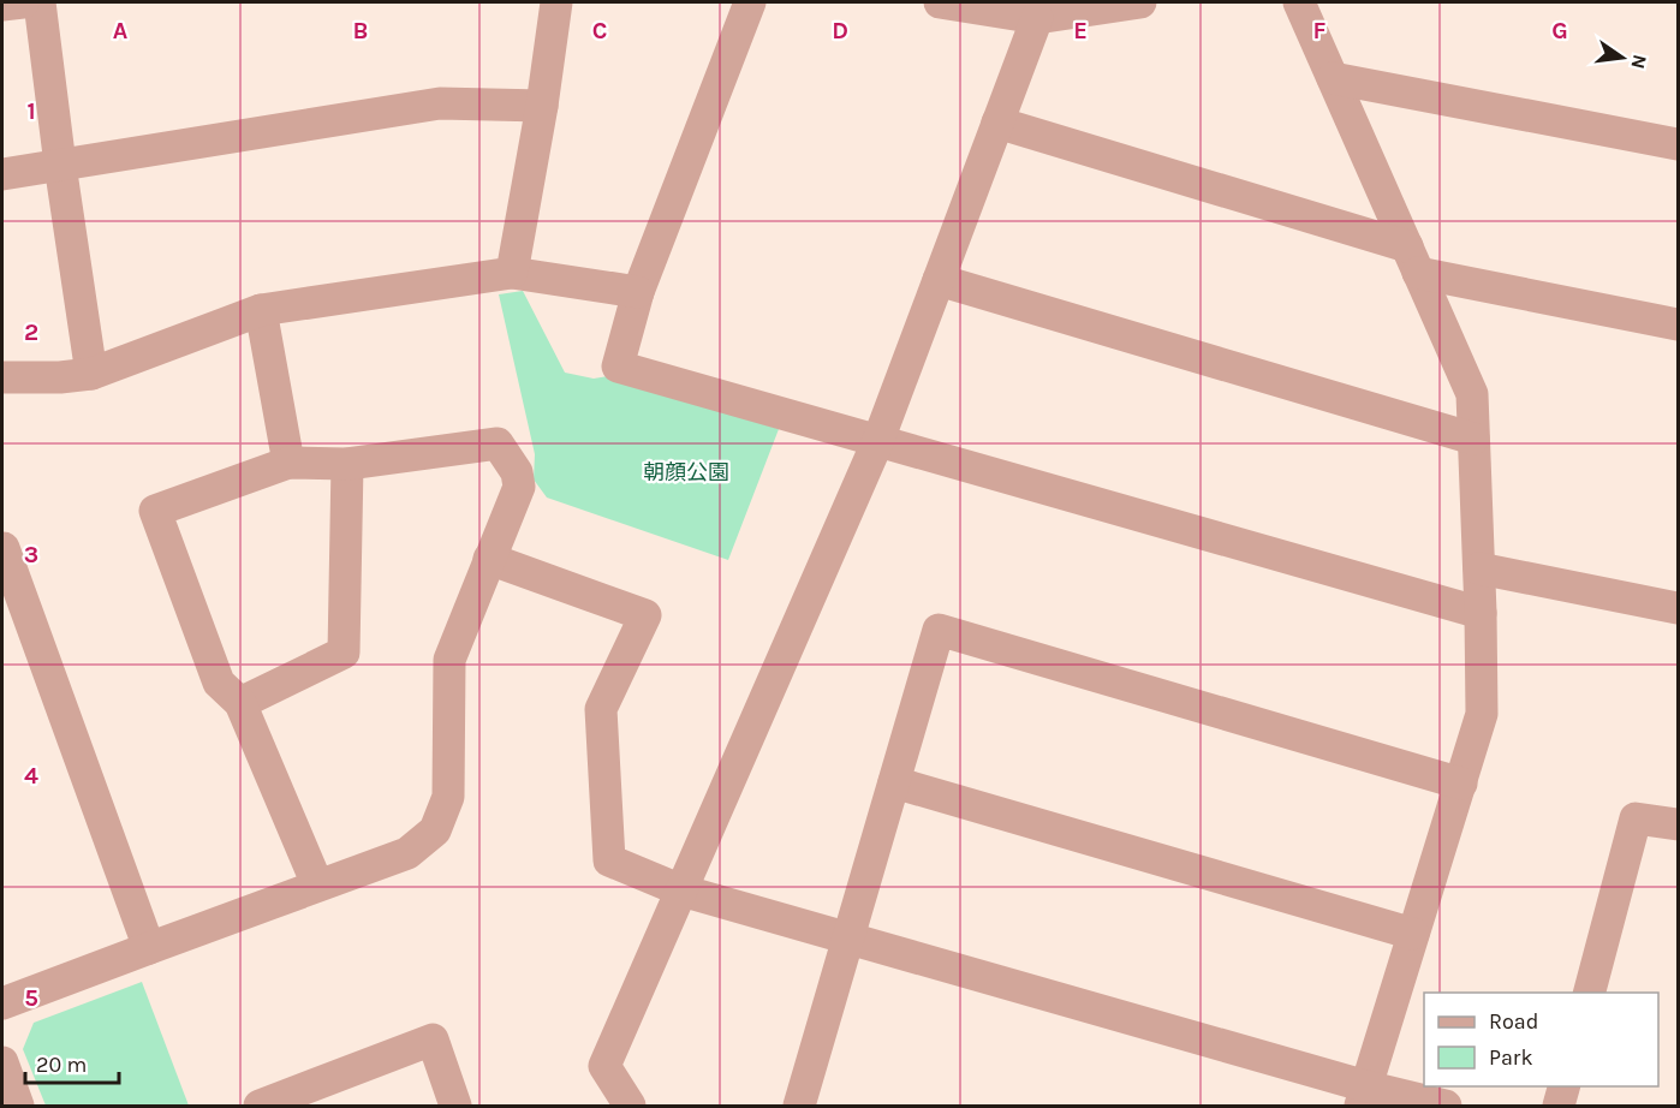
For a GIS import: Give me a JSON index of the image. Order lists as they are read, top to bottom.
{
  "parks": ["朝顔公園"],
  "legend": ["Road", "Park"],
  "scale_bar": "20 m",
  "north": "right",
  "grid": {
    "columns": [
      "A",
      "B",
      "C",
      "D",
      "E",
      "F",
      "G"
    ],
    "rows": [
      "1",
      "2",
      "3",
      "4",
      "5"
    ]
  }
}
